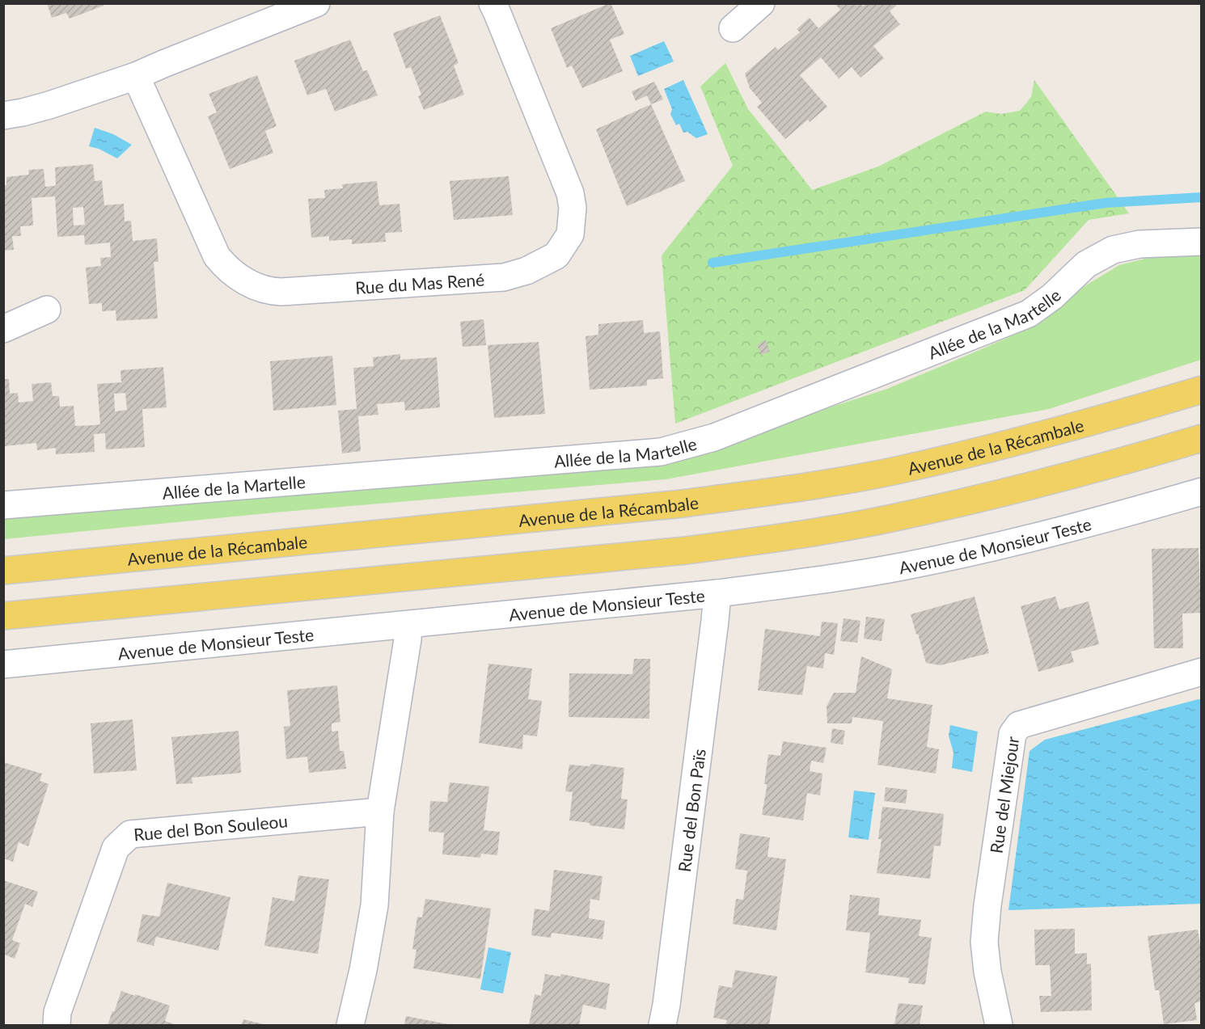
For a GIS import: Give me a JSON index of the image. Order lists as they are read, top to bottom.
{
  "streets": {
    "main road": ["Avenue de la Récambale"],
    "street": [
      "Rue du Mas René",
      "Allée de la Martelle",
      "Avenue de Monsieur Teste",
      "Rue del Miejour",
      "Rue del Bon Païs",
      "Rue del Bon Souleou"
    ]
  },
  "crossings": [
    ["Avenue de Monsieur Teste", "Rue del Bon Païs"]
  ]
}
